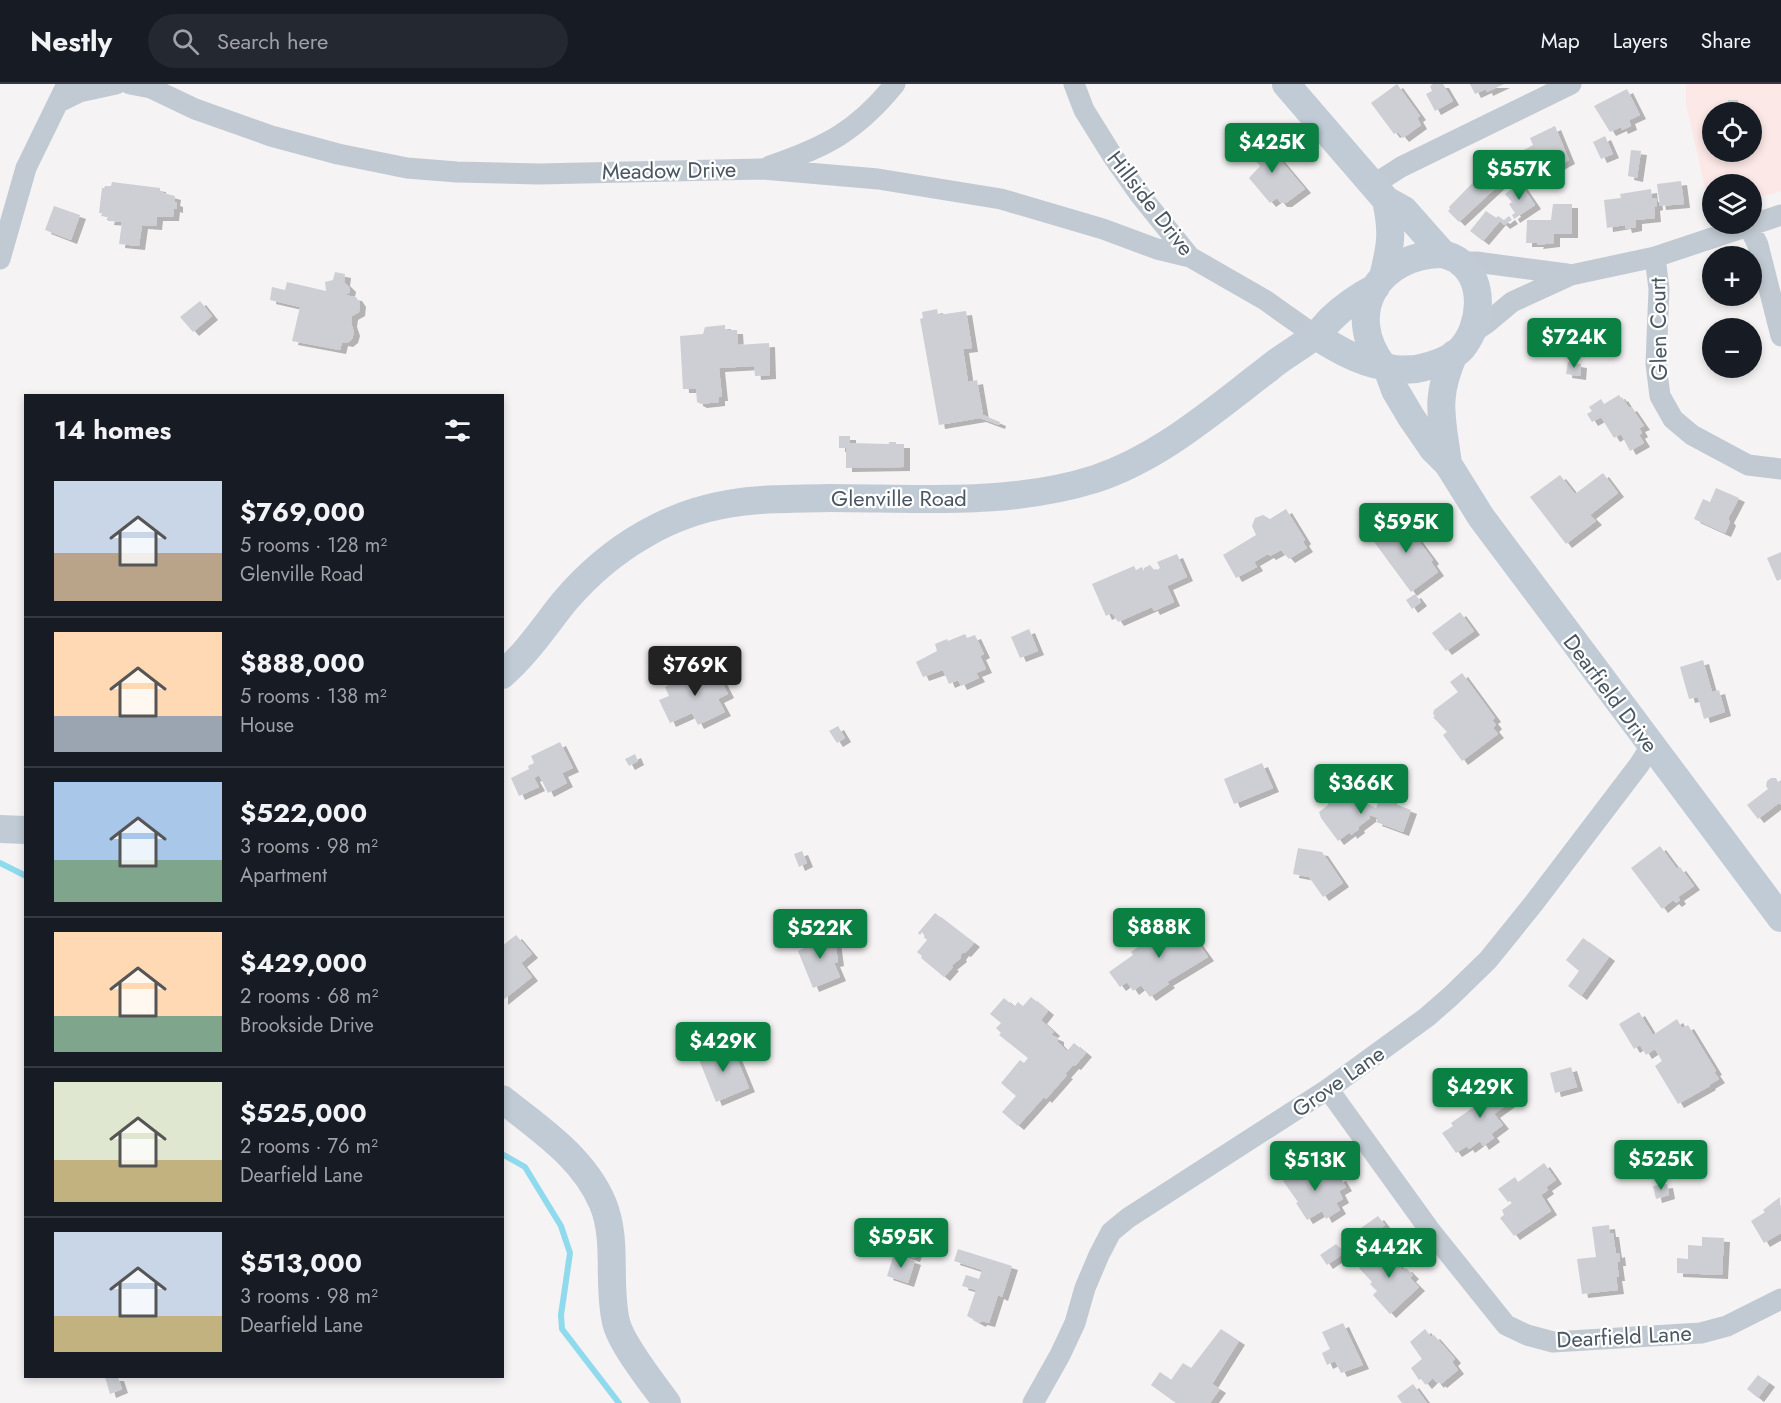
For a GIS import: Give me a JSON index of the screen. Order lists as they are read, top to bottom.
{
  "streets": {
    "main road": ["Glenville Road", "Dearfield Drive"],
    "street": [
      "Meadow Drive",
      "Hillside Drive",
      "Glen Court",
      "Grove Lane",
      "Dearfield Lane"
    ]
  },
  "crossings": [
    ["Meadow Drive", "Hillside Drive"],
    ["Hillside Drive", "Glenville Road"],
    ["Glenville Road", "Dearfield Drive"],
    ["Dearfield Drive", "Grove Lane"],
    ["Grove Lane", "Dearfield Lane"]
  ],
  "page": {
    "header": "Nestly",
    "search": "Search here",
    "nav": ["Map", "Layers", "Share"],
    "map_buttons": ["+", "−"],
    "price": [
      "$425K",
      "$557K",
      "$724K",
      "$595K",
      "$769K",
      "$366K",
      "$888K",
      "$522K",
      "$429K",
      "$429K",
      "$525K",
      "$513K",
      "$595K",
      "$442K"
    ],
    "heading": "14 homes",
    "list": [
      {
        "name": "$769,000",
        "note": "5 rooms · 128 m² · Glenville Road"
      },
      {
        "name": "$888,000",
        "note": "5 rooms · 138 m² · House"
      },
      {
        "name": "$522,000",
        "note": "3 rooms · 98 m² · Apartment"
      },
      {
        "name": "$429,000",
        "note": "2 rooms · 68 m² · Brookside Drive"
      },
      {
        "name": "$525,000",
        "note": "2 rooms · 76 m² · Dearfield Lane"
      },
      {
        "name": "$513,000",
        "note": "3 rooms · 98 m² · Dearfield Lane"
      }
    ]
  }
}
